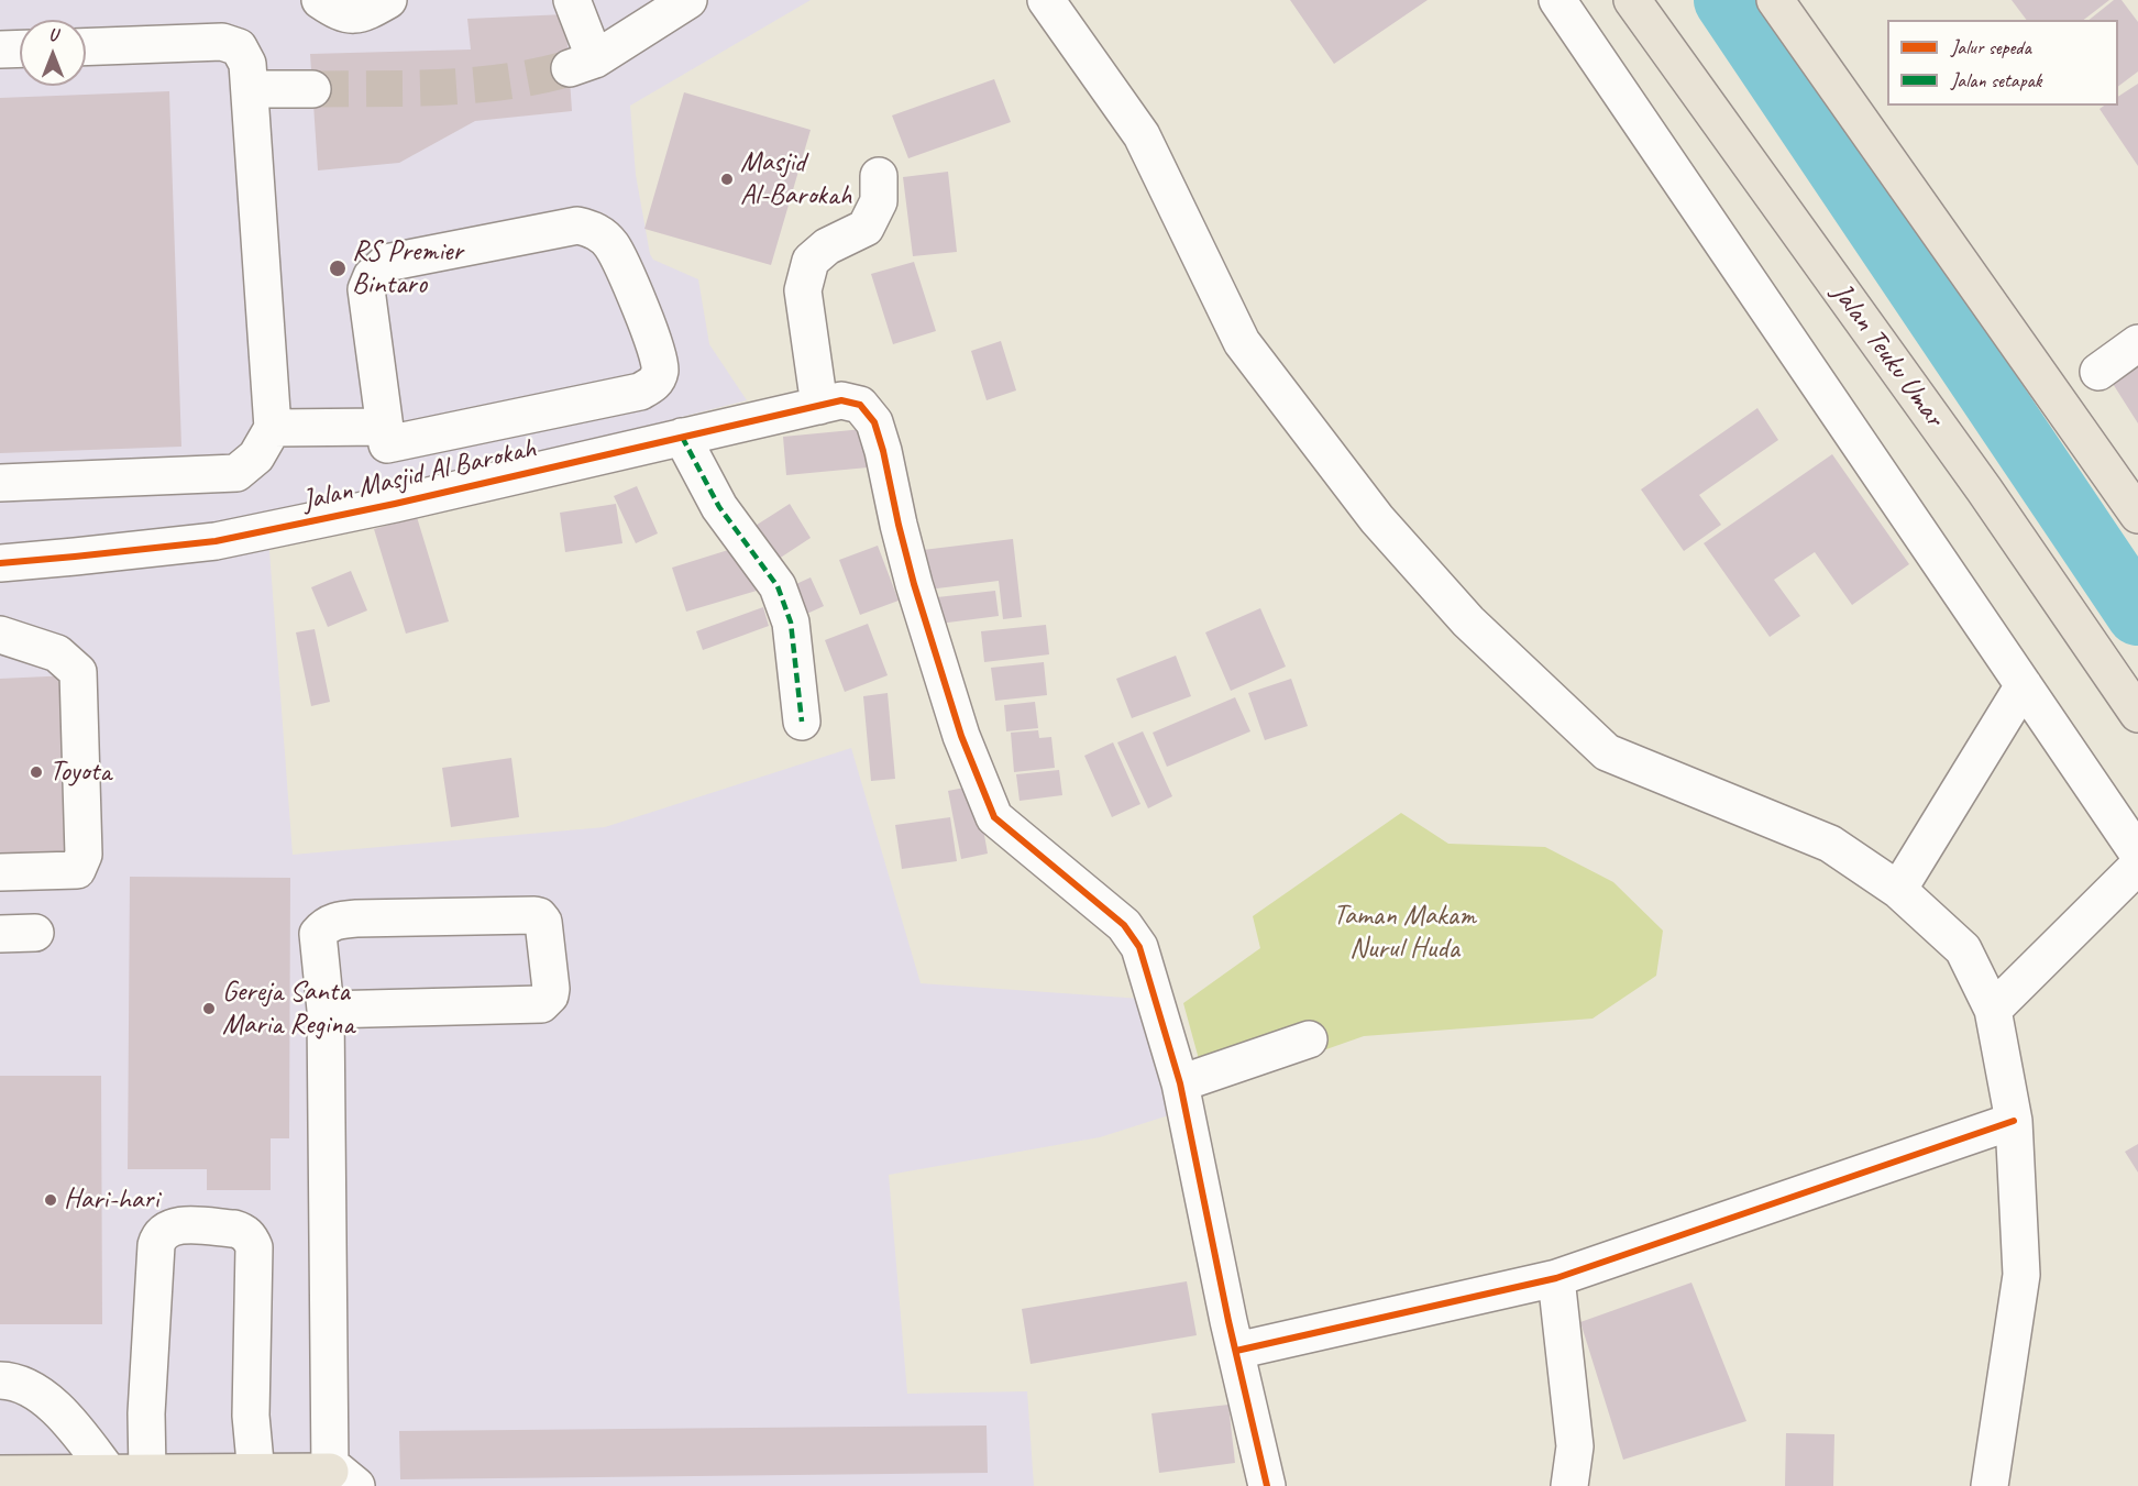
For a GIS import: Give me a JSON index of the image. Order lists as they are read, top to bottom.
{
  "streets": {
    "main road": ["Jalan Teuku Umar"],
    "street": ["Jalan Masjid Al Barokah"]
  },
  "parks": ["Taman Makam Nurul Huda"],
  "places": [
    "Masjid Al-Barokah",
    "RS Premier Bintaro",
    "Toyota",
    "Gereja Santa Maria Regina",
    "Hari-hari"
  ],
  "legend": ["Jalur sepeda", "Jalan setapak"],
  "north": "top"
}
